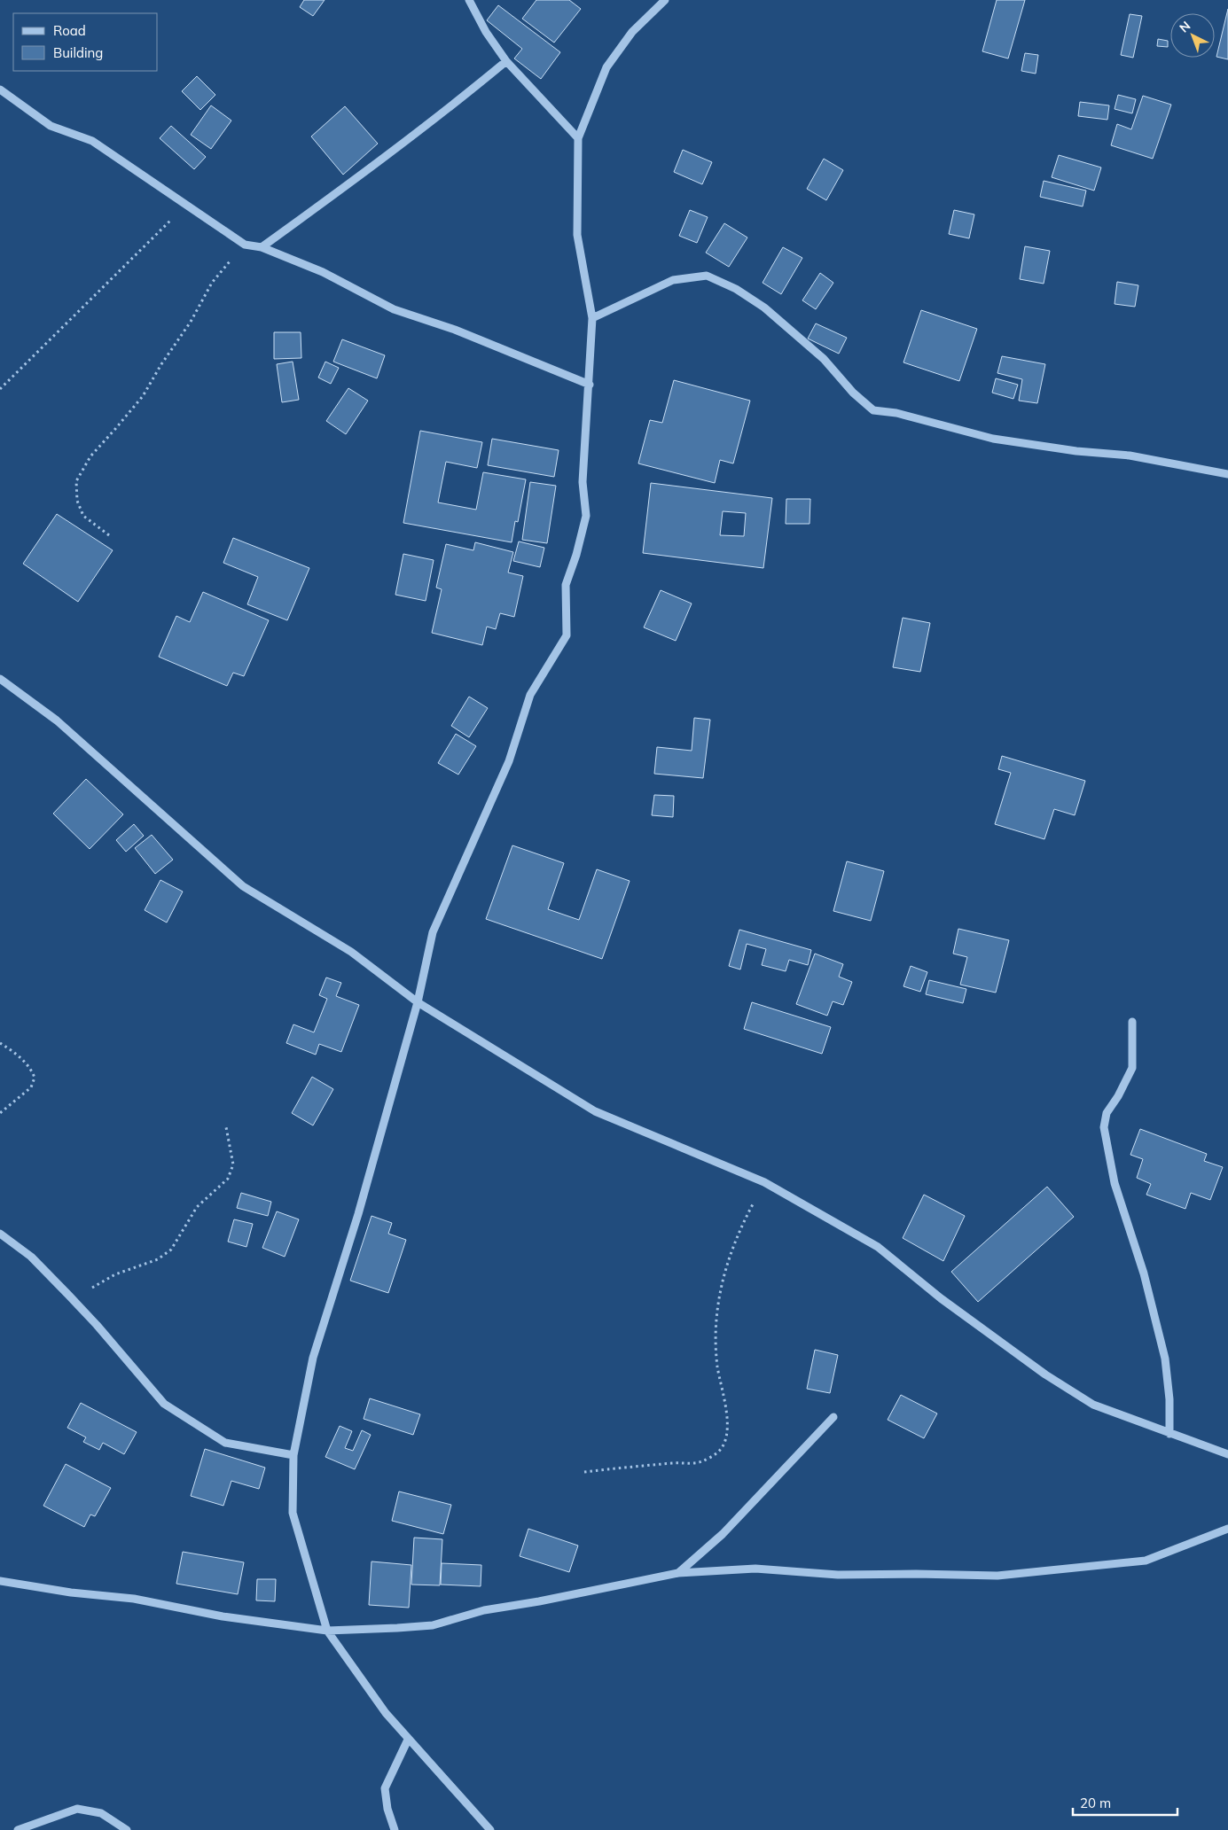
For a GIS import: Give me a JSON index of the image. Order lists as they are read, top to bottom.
{
  "legend": ["Road", "Building"],
  "scale_bar": "20 m",
  "north": "top left"
}
